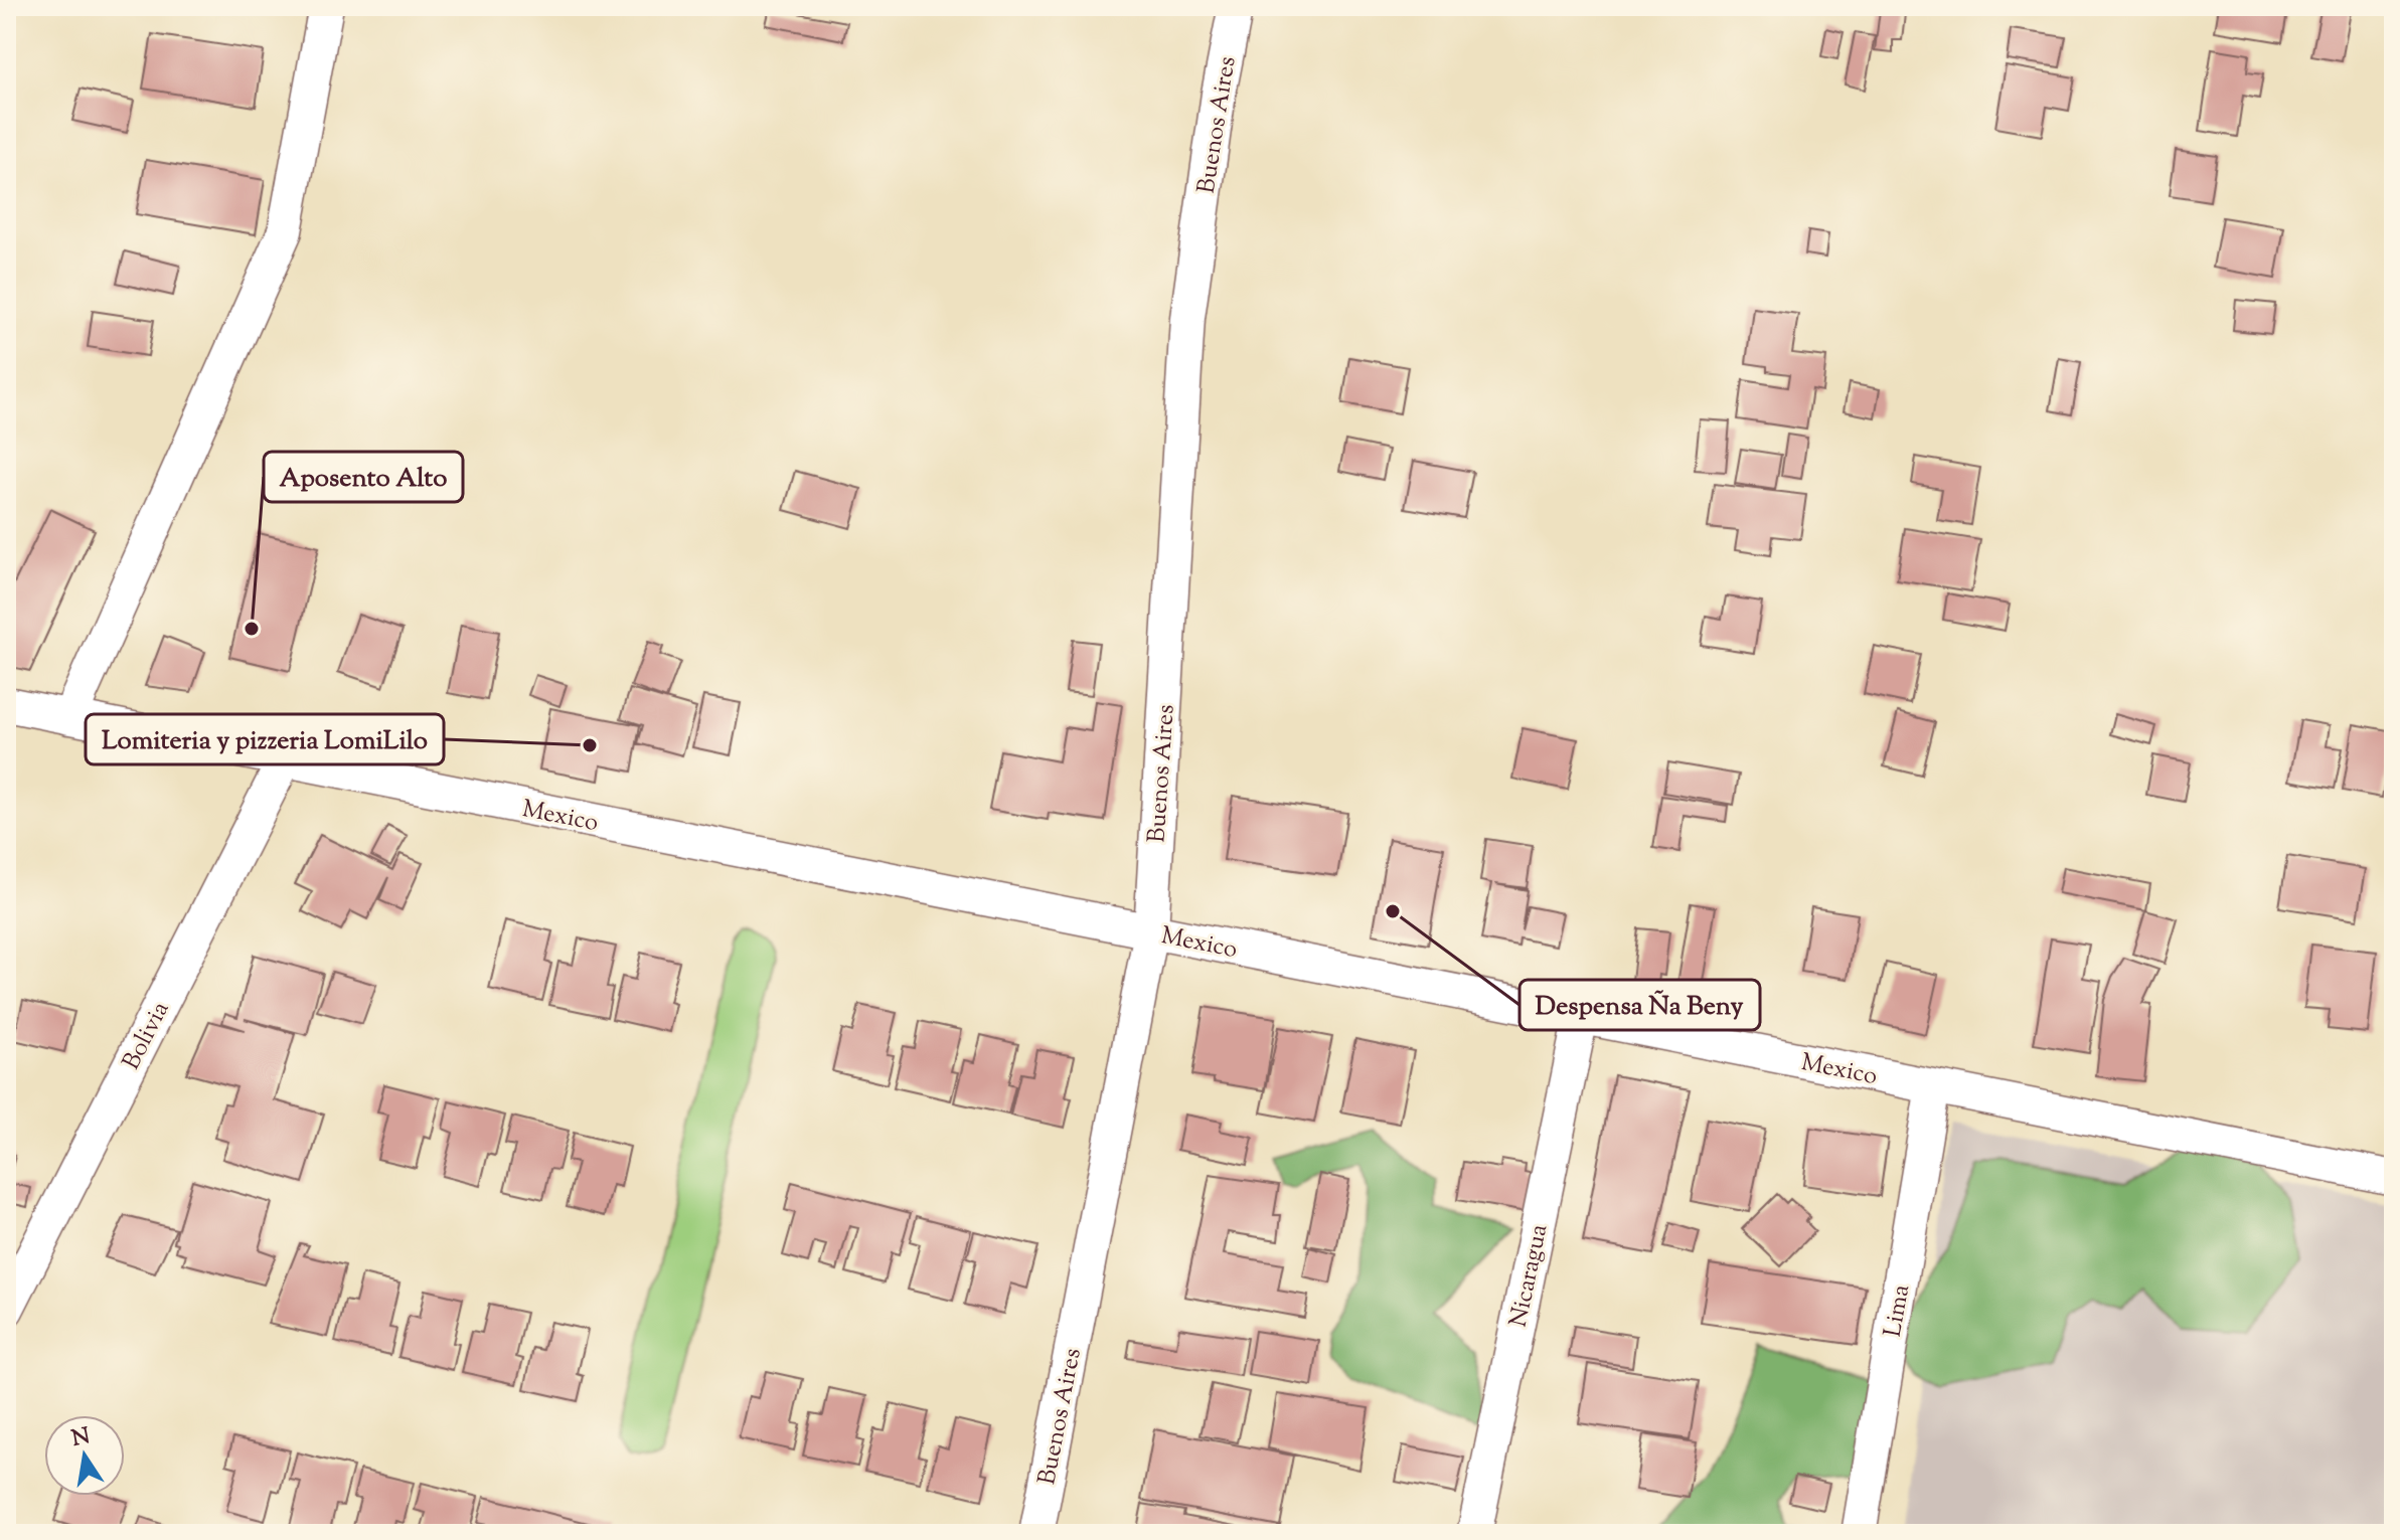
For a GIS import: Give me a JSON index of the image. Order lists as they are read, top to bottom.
{
  "streets": {
    "street": [
      "Buenos Aires",
      "Mexico",
      "Bolivia",
      "Nicaragua",
      "Lima"
    ]
  },
  "crossings": [
    ["Buenos Aires", "Mexico"],
    ["Mexico", "Bolivia"],
    ["Mexico", "Nicaragua"],
    ["Mexico", "Lima"]
  ],
  "places": ["Aposento Alto", "Lomiteria y pizzeria LomiLilo", "Despensa Ña Beny"],
  "north": "top"
}
